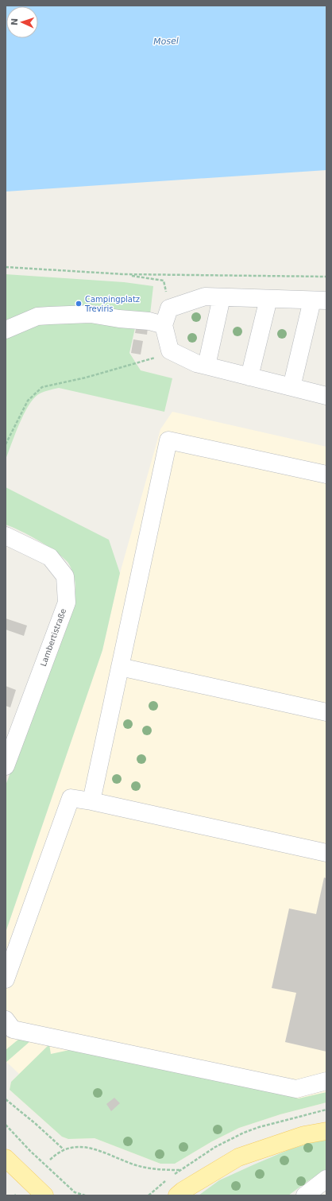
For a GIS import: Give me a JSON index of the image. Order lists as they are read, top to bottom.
{
  "streets": {
    "street": ["Lambertistraße"]
  },
  "water": ["Mosel"],
  "places": ["Campingplatz Treviris"],
  "north": "left"
}
